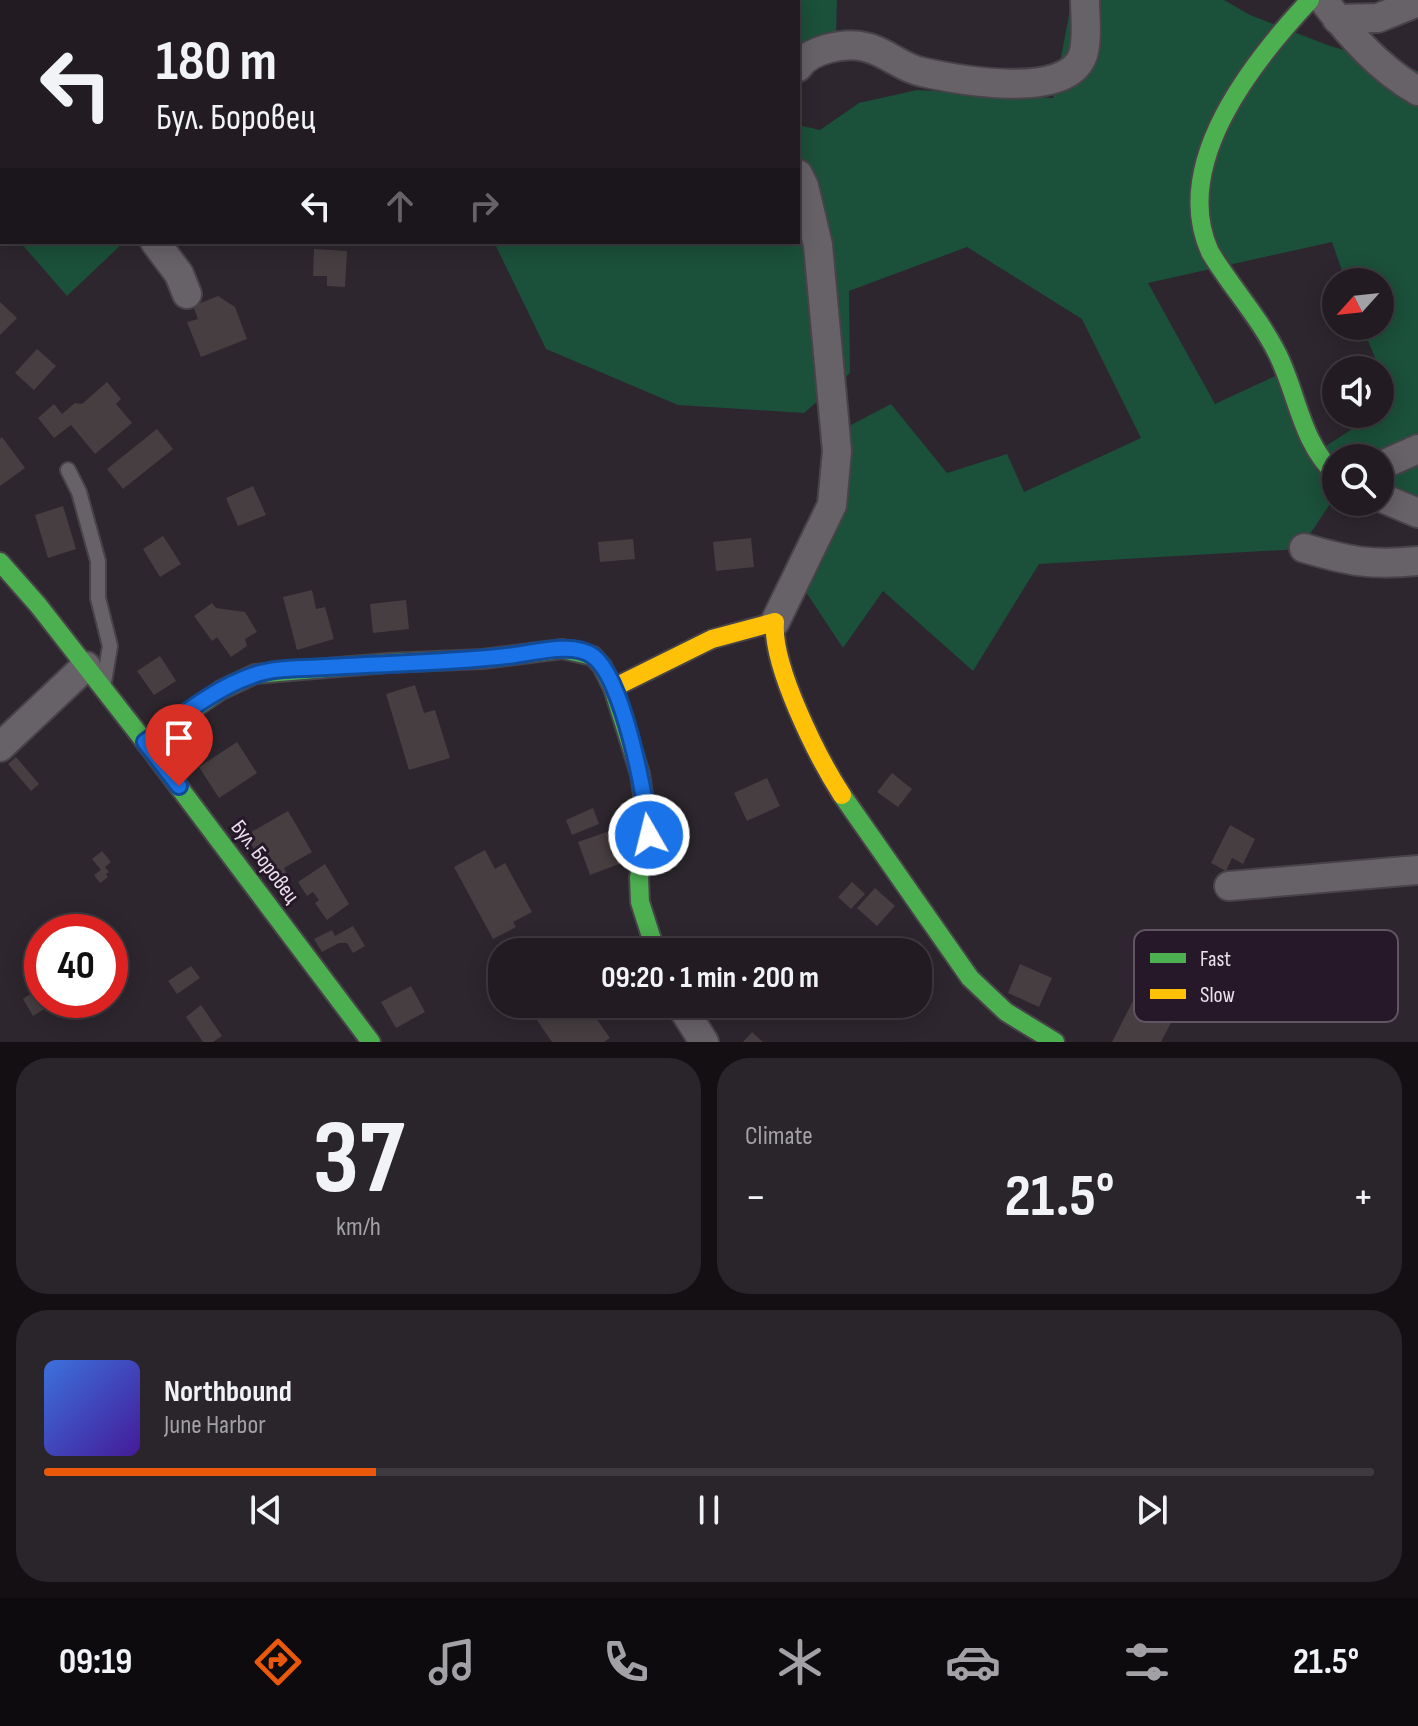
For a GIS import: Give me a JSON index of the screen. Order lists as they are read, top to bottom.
{
  "streets": {
    "street": ["Бул. Боровец"]
  },
  "legend": ["Fast", "Slow"],
  "north": "bottom left",
  "page": {
    "turn": ["180 m", "Бул. Боровец"],
    "limit": "40",
    "trip": "09:20 · 1 min · 200 m",
    "tile": [
      ["37", "km/h"],
      "Climate"
    ],
    "heat": ["−", "21.5°", "+"],
    "song": ["Northbound", "June Harbor"],
    "tabs": ["09:19", "21.5°"]
  }
}
